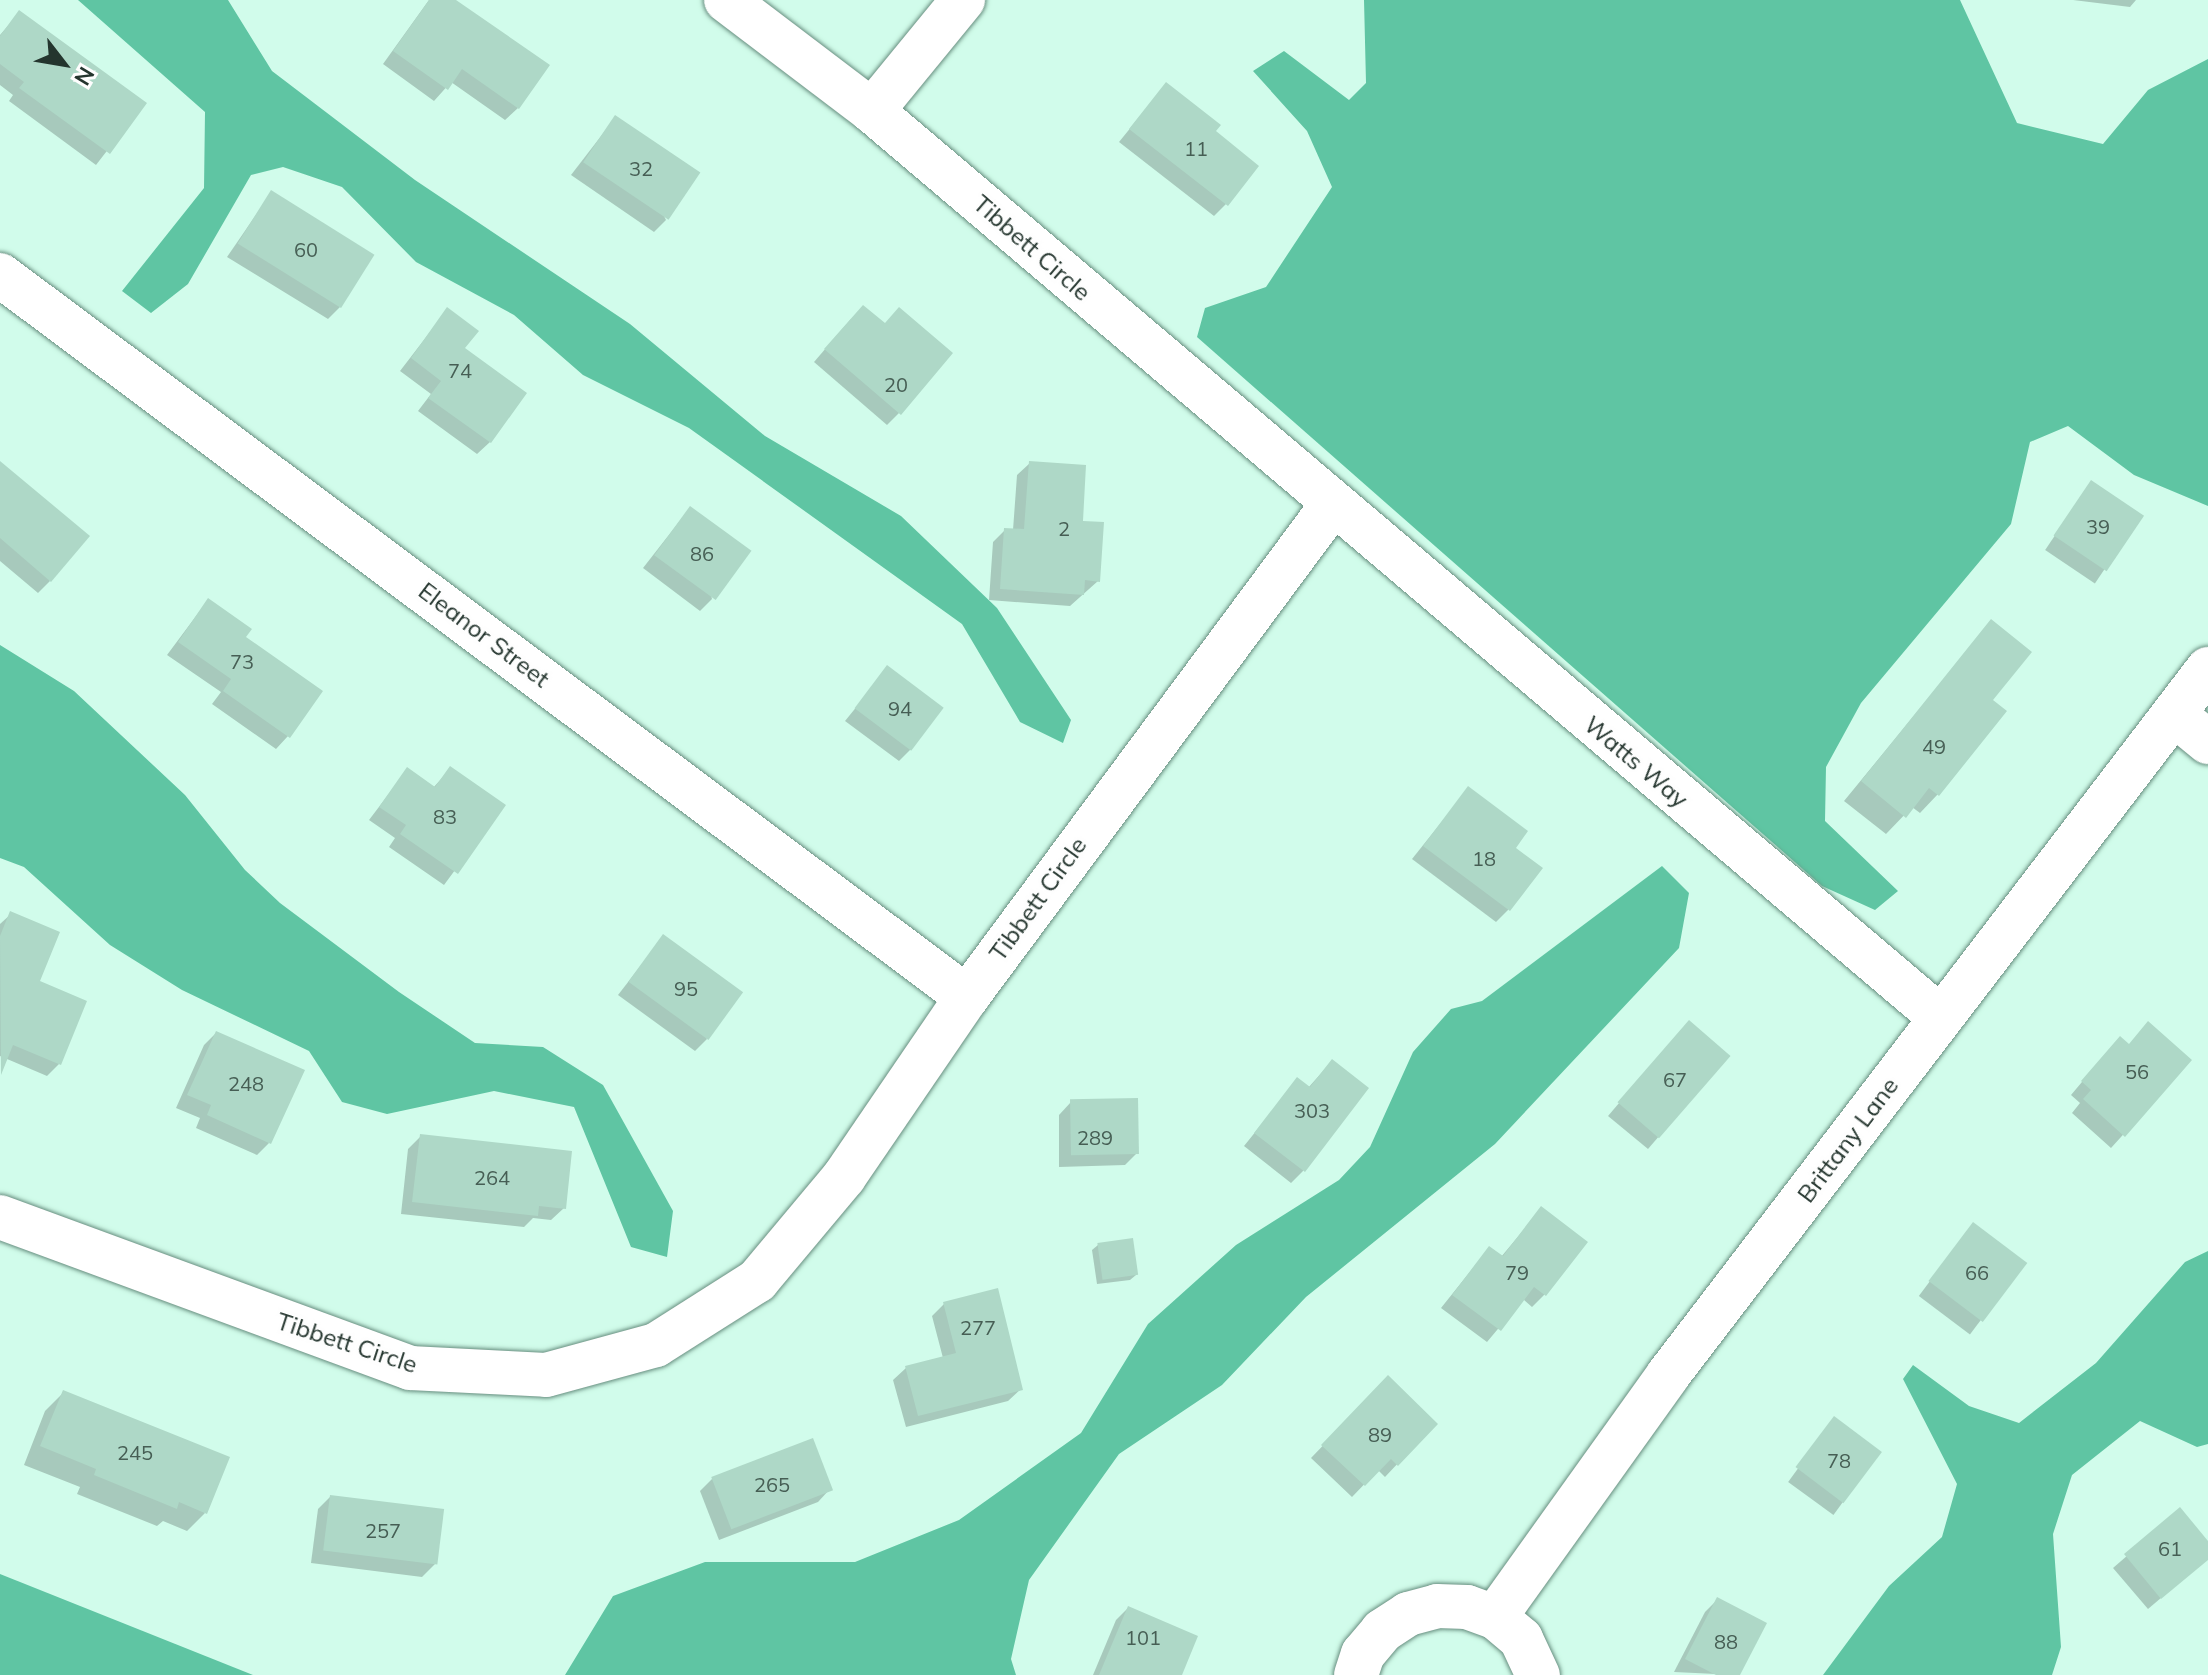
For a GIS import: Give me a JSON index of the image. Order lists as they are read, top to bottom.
{
  "streets": {
    "street": [
      "Tibbett Circle",
      "Eleanor Street",
      "Watts Way",
      "Brittany Lane"
    ]
  },
  "crossings": [
    ["Tibbett Circle", "Eleanor Street"],
    ["Tibbett Circle", "Watts Way"],
    ["Watts Way", "Brittany Lane"]
  ],
  "house_numbers": [
    "11",
    "32",
    "60",
    "74",
    "20",
    "39",
    "2",
    "86",
    "73",
    "94",
    "49",
    "83",
    "18",
    "95",
    "56",
    "67",
    "248",
    "303",
    "289",
    "264",
    "79",
    "66",
    "277",
    "89",
    "245",
    "78",
    "265",
    "257",
    "61",
    "101",
    "88"
  ],
  "north": "bottom right"
}
